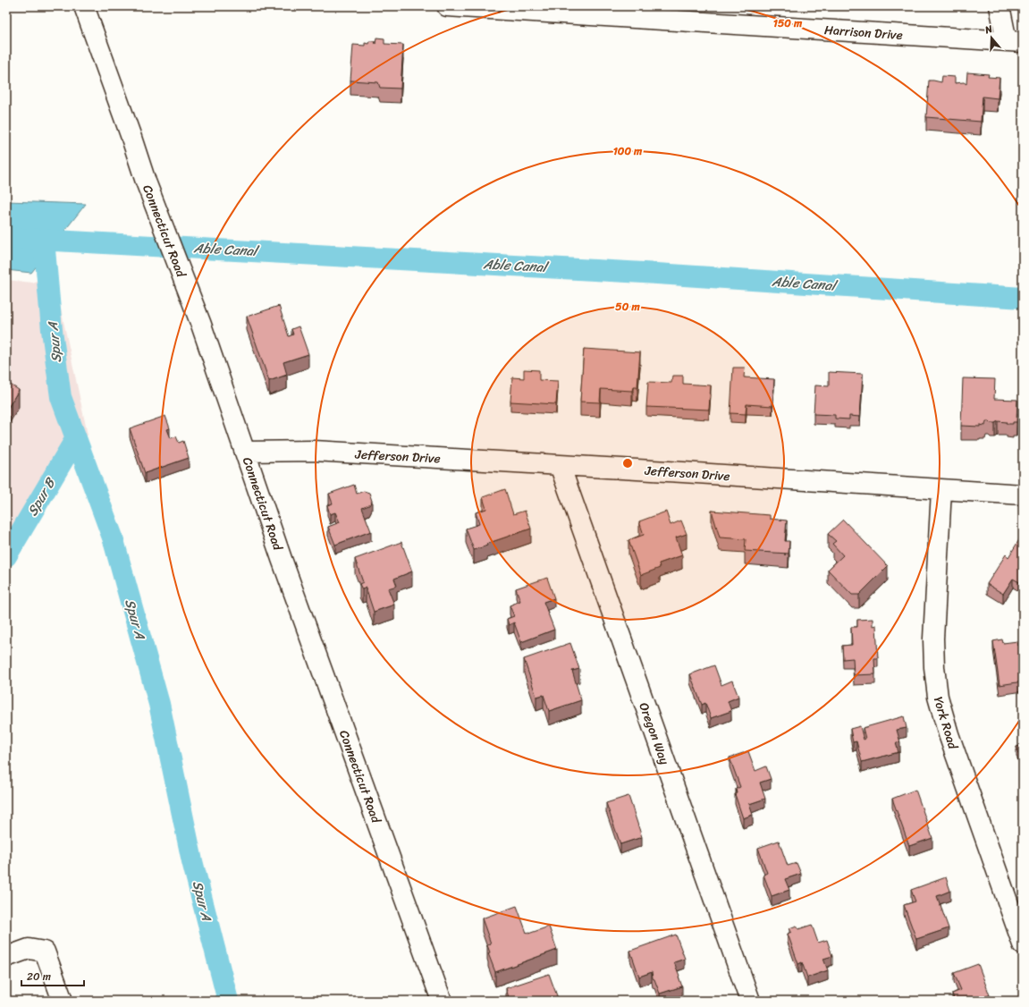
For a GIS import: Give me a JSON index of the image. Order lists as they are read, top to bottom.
{
  "streets": {
    "street": [
      "Harrison Drive",
      "Connecticut Road",
      "Jefferson Drive",
      "York Road",
      "Oregon Way"
    ]
  },
  "crossings": [
    ["Connecticut Road", "Jefferson Drive"],
    ["Jefferson Drive", "York Road"],
    ["Jefferson Drive", "Oregon Way"]
  ],
  "water": ["Able Canal", "Spur A", "Spur B"],
  "scale_bar": "20 m",
  "north": "top",
  "rings": ["150 m", "100 m", "50 m"]
}
